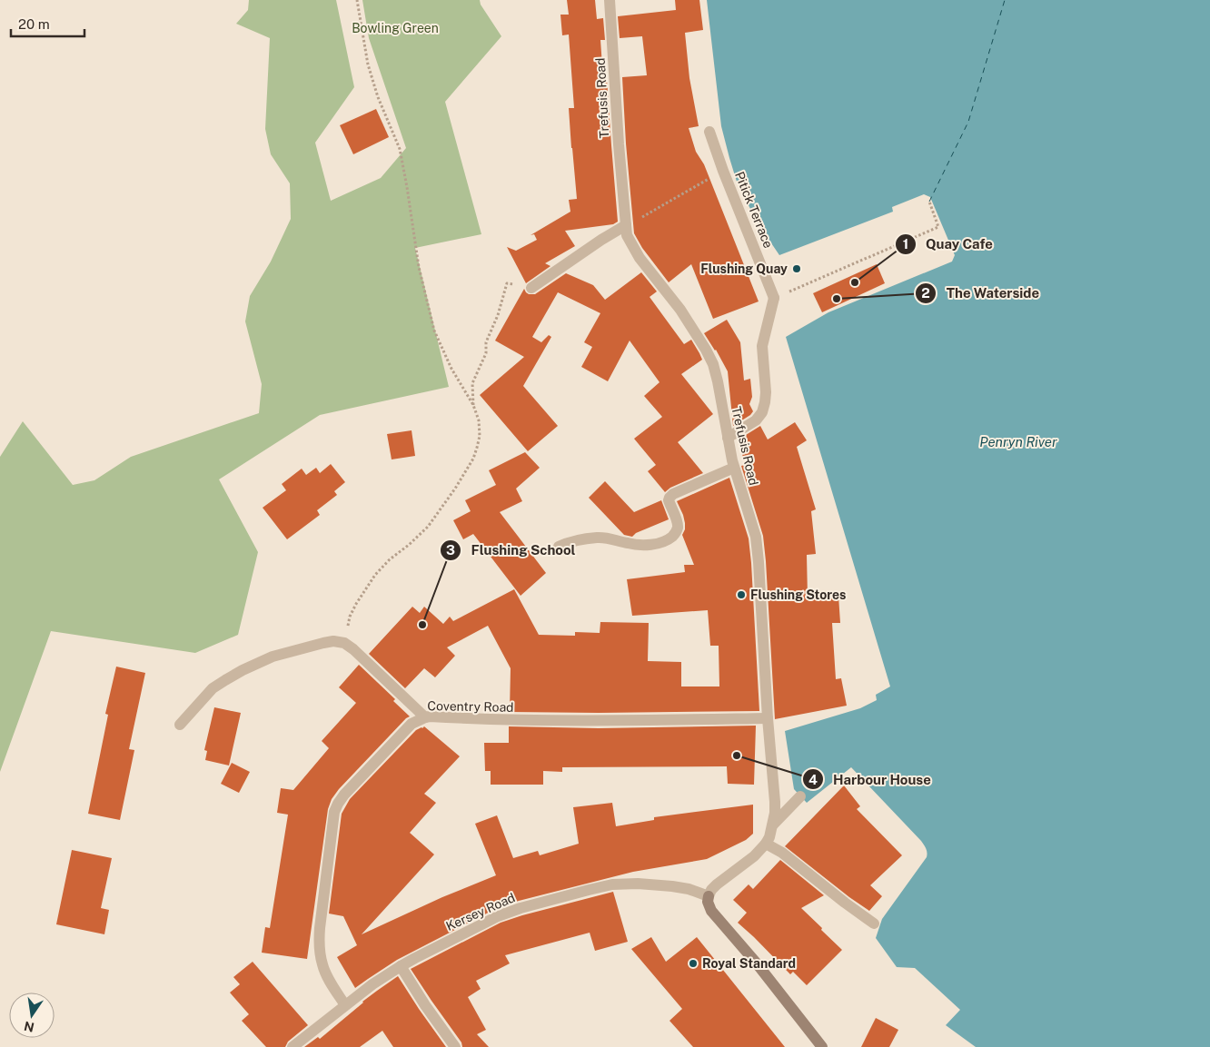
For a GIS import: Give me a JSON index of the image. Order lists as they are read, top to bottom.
{
  "streets": {
    "street": [
      "Trefusis Road",
      "Pitick Terrace",
      "Coventry Road",
      "Kersey Road"
    ]
  },
  "crossings": [
    ["Trefusis Road", "Coventry Road"],
    ["Trefusis Road", "Kersey Road"],
    ["Coventry Road", "Kersey Road"]
  ],
  "water": ["Penryn River"],
  "parks": ["Bowling Green"],
  "places": [
    "Flushing Quay",
    "Quay Cafe",
    "The Waterside",
    "Flushing Stores",
    "Flushing School",
    "Harbour House",
    "Royal Standard"
  ],
  "scale_bar": "20 m",
  "north": "bottom"
}
